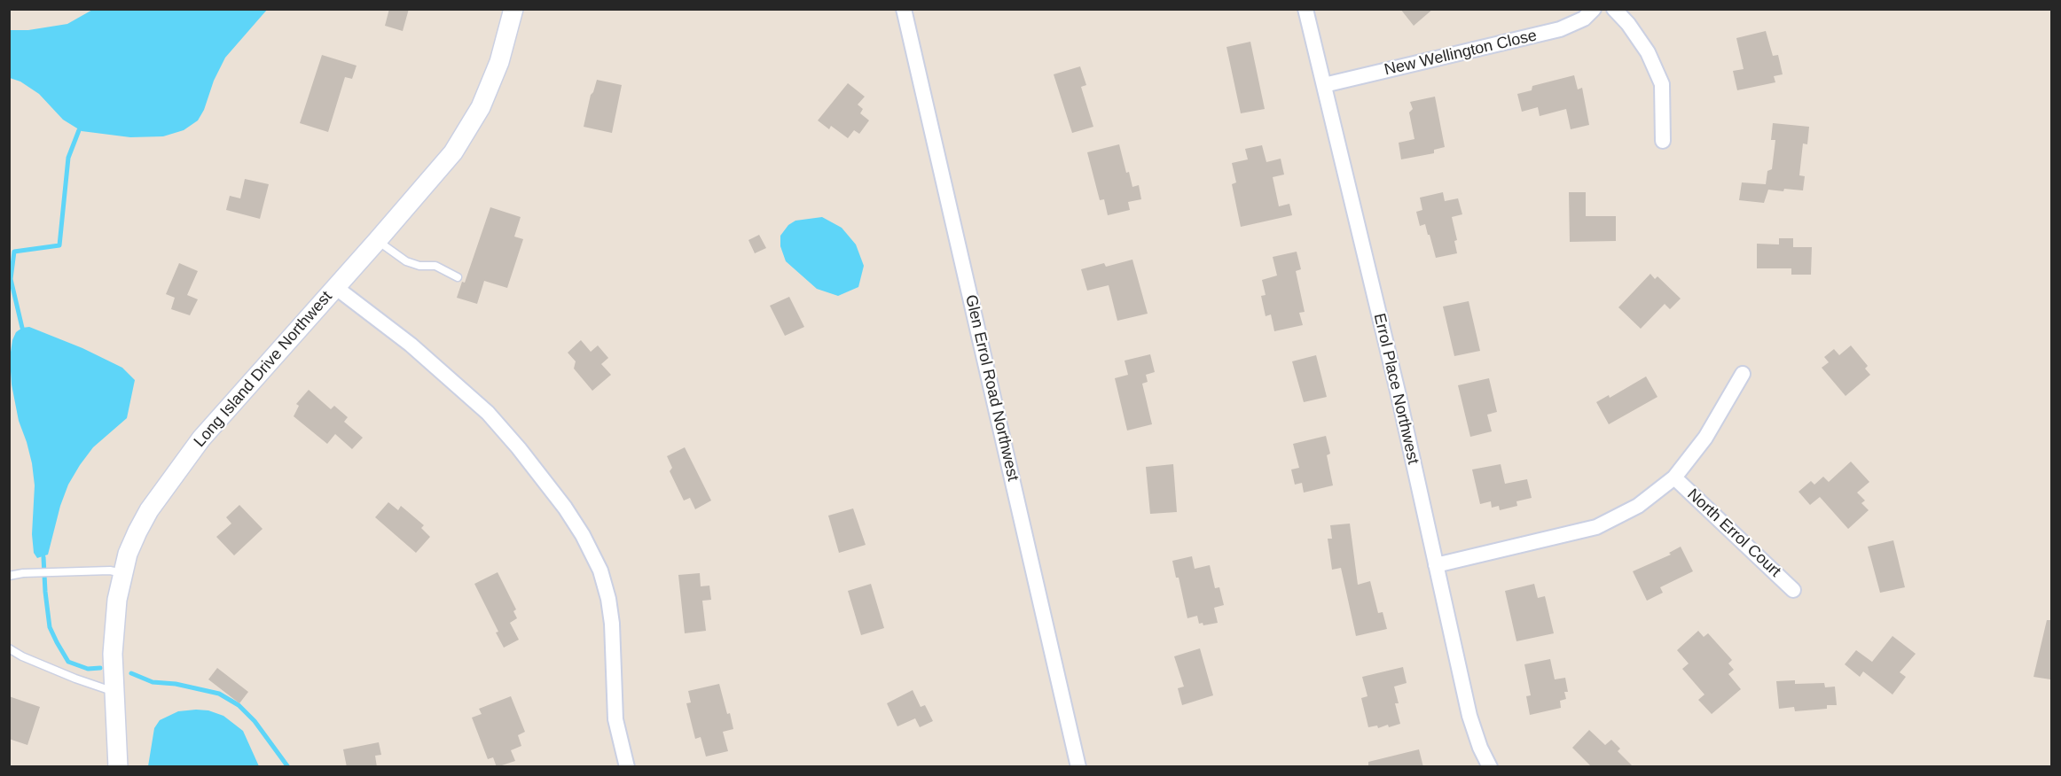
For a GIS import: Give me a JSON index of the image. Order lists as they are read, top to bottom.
{
  "streets": {
    "street": [
      "New Wellington Close",
      "Long Island Drive Northwest",
      "Glen Errol Road Northwest",
      "Errol Place Northwest",
      "North Errol Court"
    ]
  },
  "crossings": [
    ["New Wellington Close", "Errol Place Northwest"]
  ]
}
